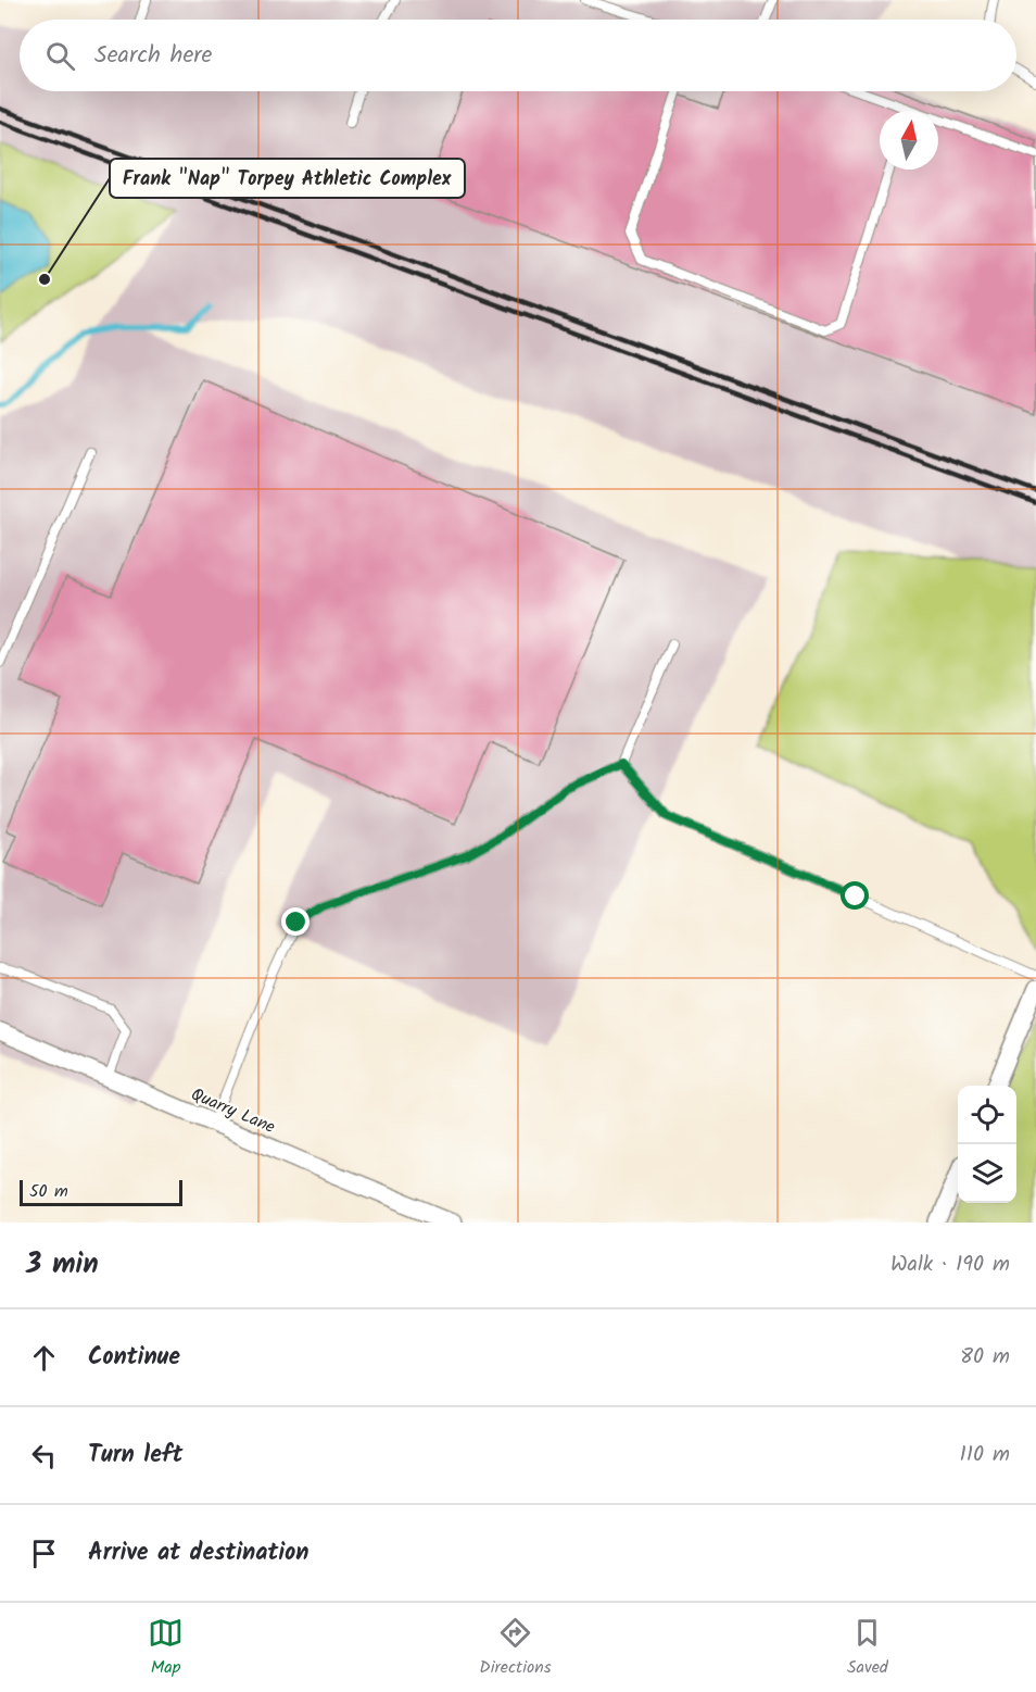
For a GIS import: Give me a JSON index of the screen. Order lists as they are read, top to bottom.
{
  "streets": {
    "street": ["Quarry Lane"]
  },
  "places": ["Frank \"Nap\" Torpey Athletic Complex"],
  "scale_bar": "50 m",
  "north": "top",
  "page": {
    "search": "Search here",
    "scale": "50 m",
    "heading": ["3 min", "Walk · 190 m"],
    "list": [
      ["Continue", "80 m"],
      ["Turn left", "110 m"],
      "Arrive at destination"
    ],
    "nav": ["Map", "Directions", "Saved"]
  }
}
